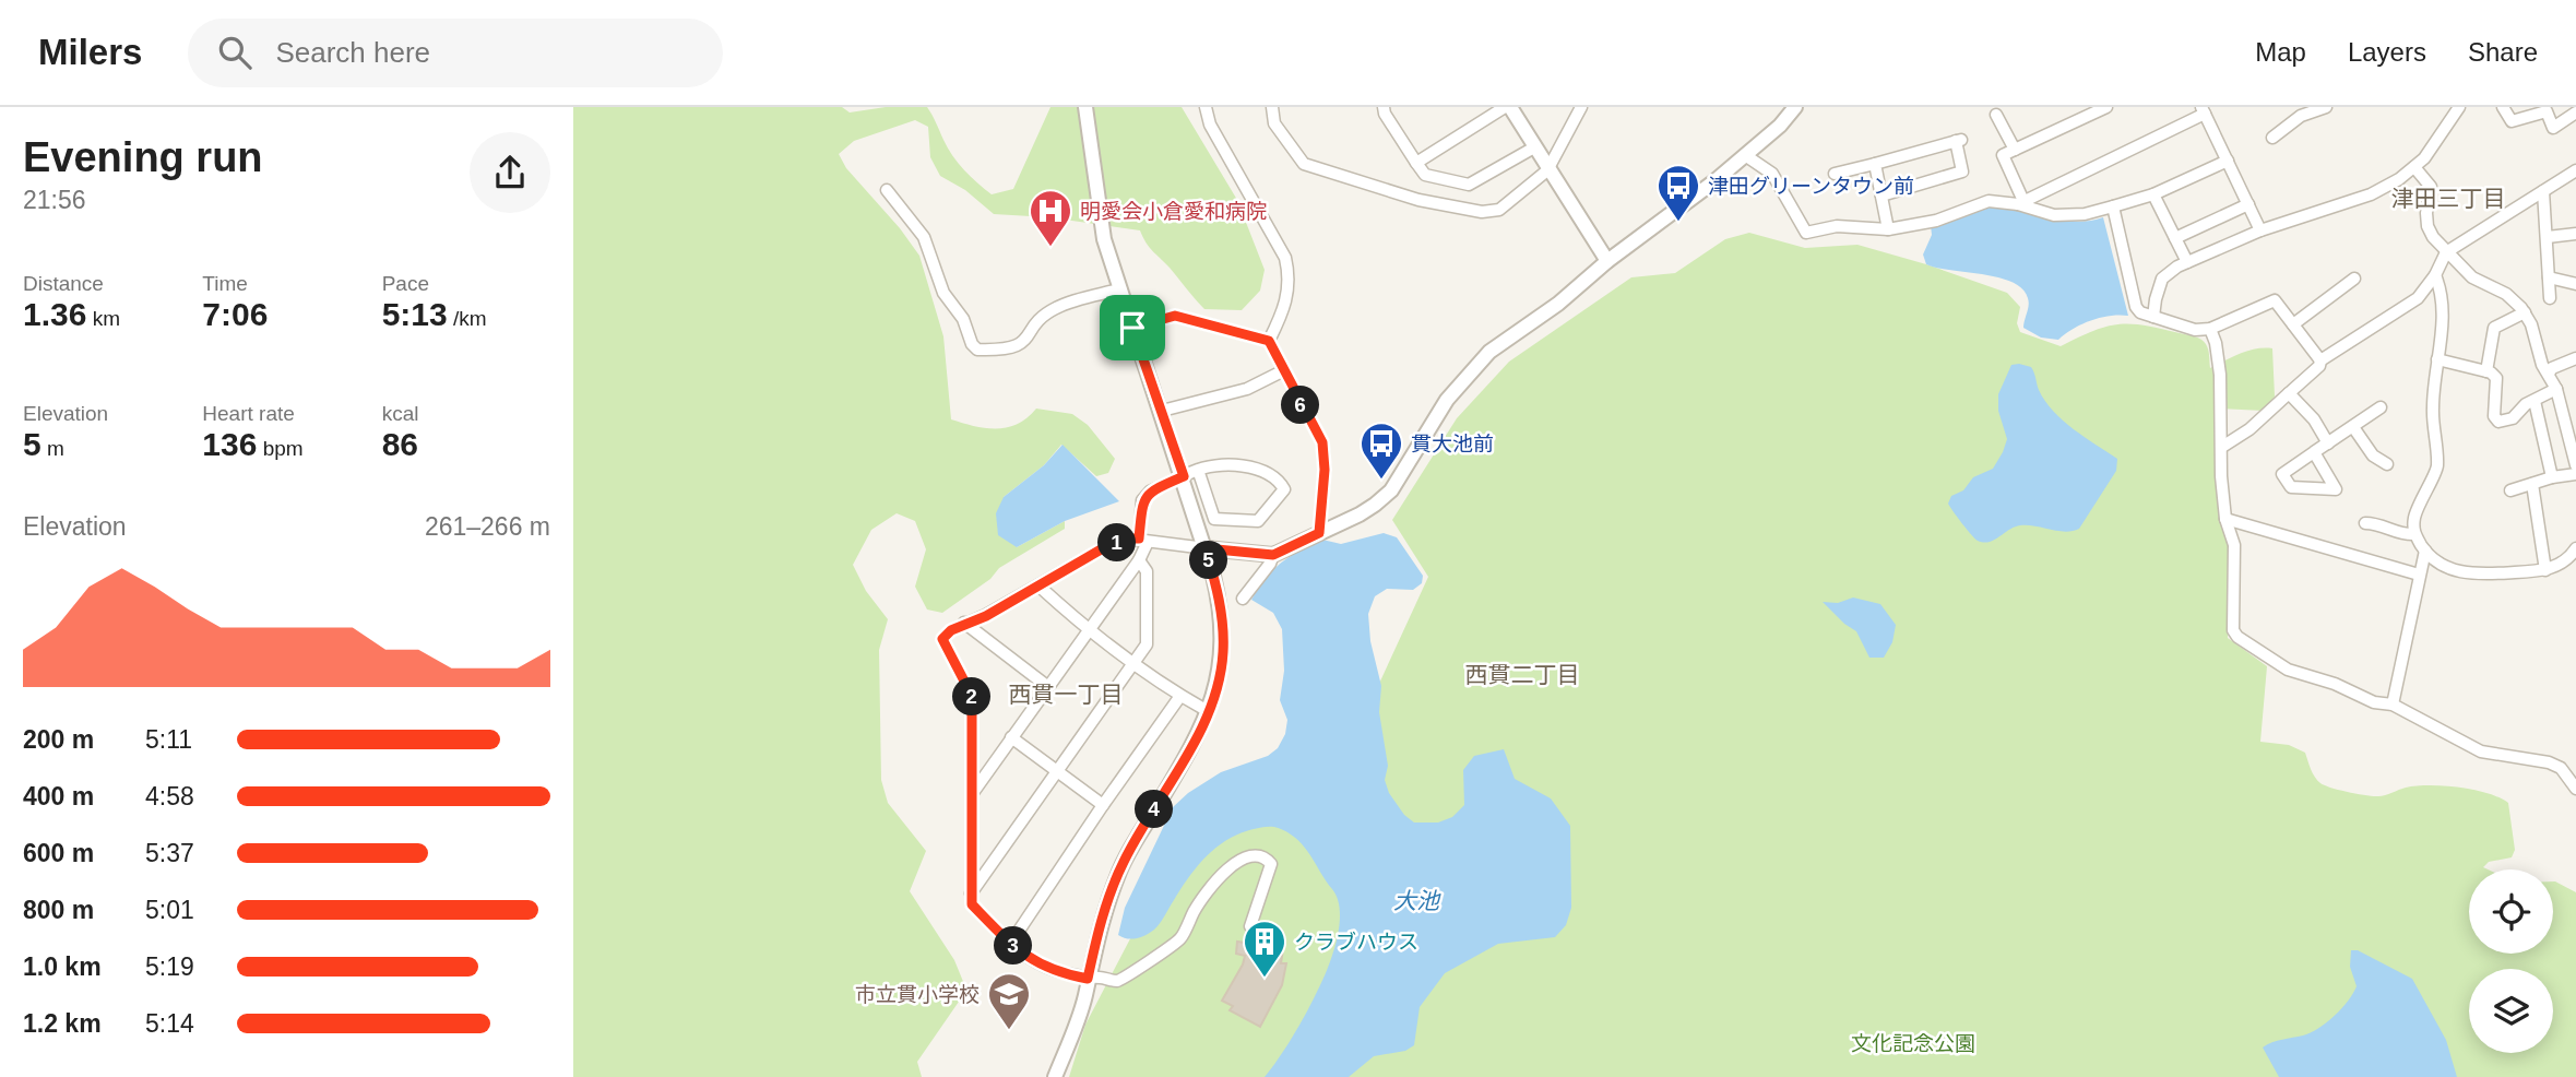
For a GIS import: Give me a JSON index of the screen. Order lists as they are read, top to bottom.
{
  "districts": ["津田三丁目", "西貫二丁目", "西貫一丁目"],
  "water": ["大池"],
  "parks": ["文化記念公園"],
  "places": {
    "bus stop": ["津田グリーンタウン前", "貫大池前"],
    "hospital": ["明愛会小倉愛和病院"],
    "building": ["クラブハウス"],
    "school or university": ["市立貫小学校"]
  },
  "page": {
    "header": "Milers",
    "search": "Search here",
    "nav": ["Map", "Layers", "Share"],
    "heading": ["Evening run", "21:56"],
    "stats": [
      ["Distance", "1.36 km"],
      ["Time", "7:06"],
      ["Pace", "5:13 /km"],
      ["Elevation", "5 m"],
      ["Heart rate", "136 bpm"],
      ["kcal", "86"]
    ],
    "pins": [
      "6",
      "1",
      "5",
      "2",
      "4",
      "3"
    ],
    "chart": ["Elevation", "261–266 m"],
    "list": [
      {
        "name": "200 m",
        "note": "5:11"
      },
      {
        "name": "400 m",
        "note": "4:58"
      },
      {
        "name": "600 m",
        "note": "5:37"
      },
      {
        "name": "800 m",
        "note": "5:01"
      },
      {
        "name": "1.0 km",
        "note": "5:19"
      },
      {
        "name": "1.2 km",
        "note": "5:14"
      }
    ]
  }
}
